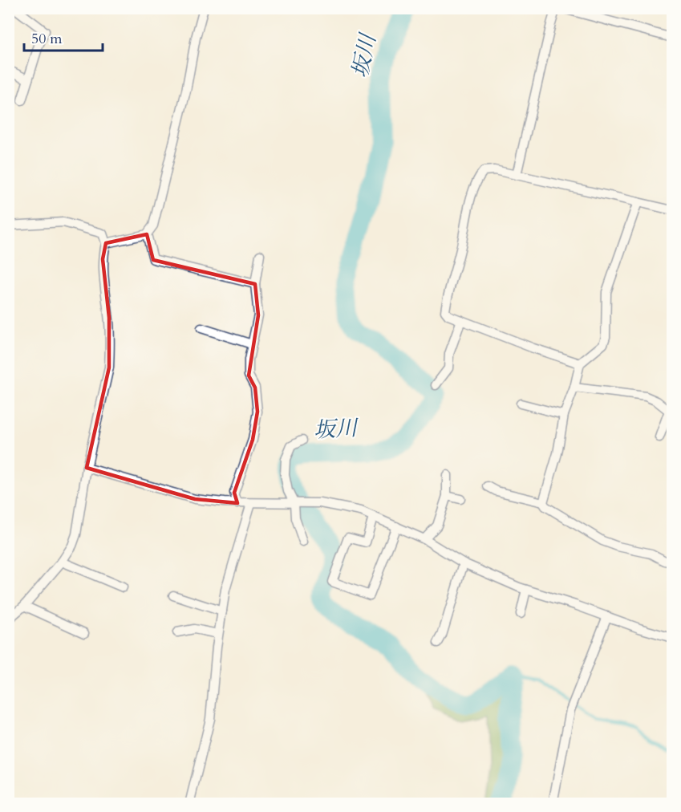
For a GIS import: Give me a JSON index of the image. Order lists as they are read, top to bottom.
{
  "water": ["坂川"],
  "scale_bar": "50 m"
}
